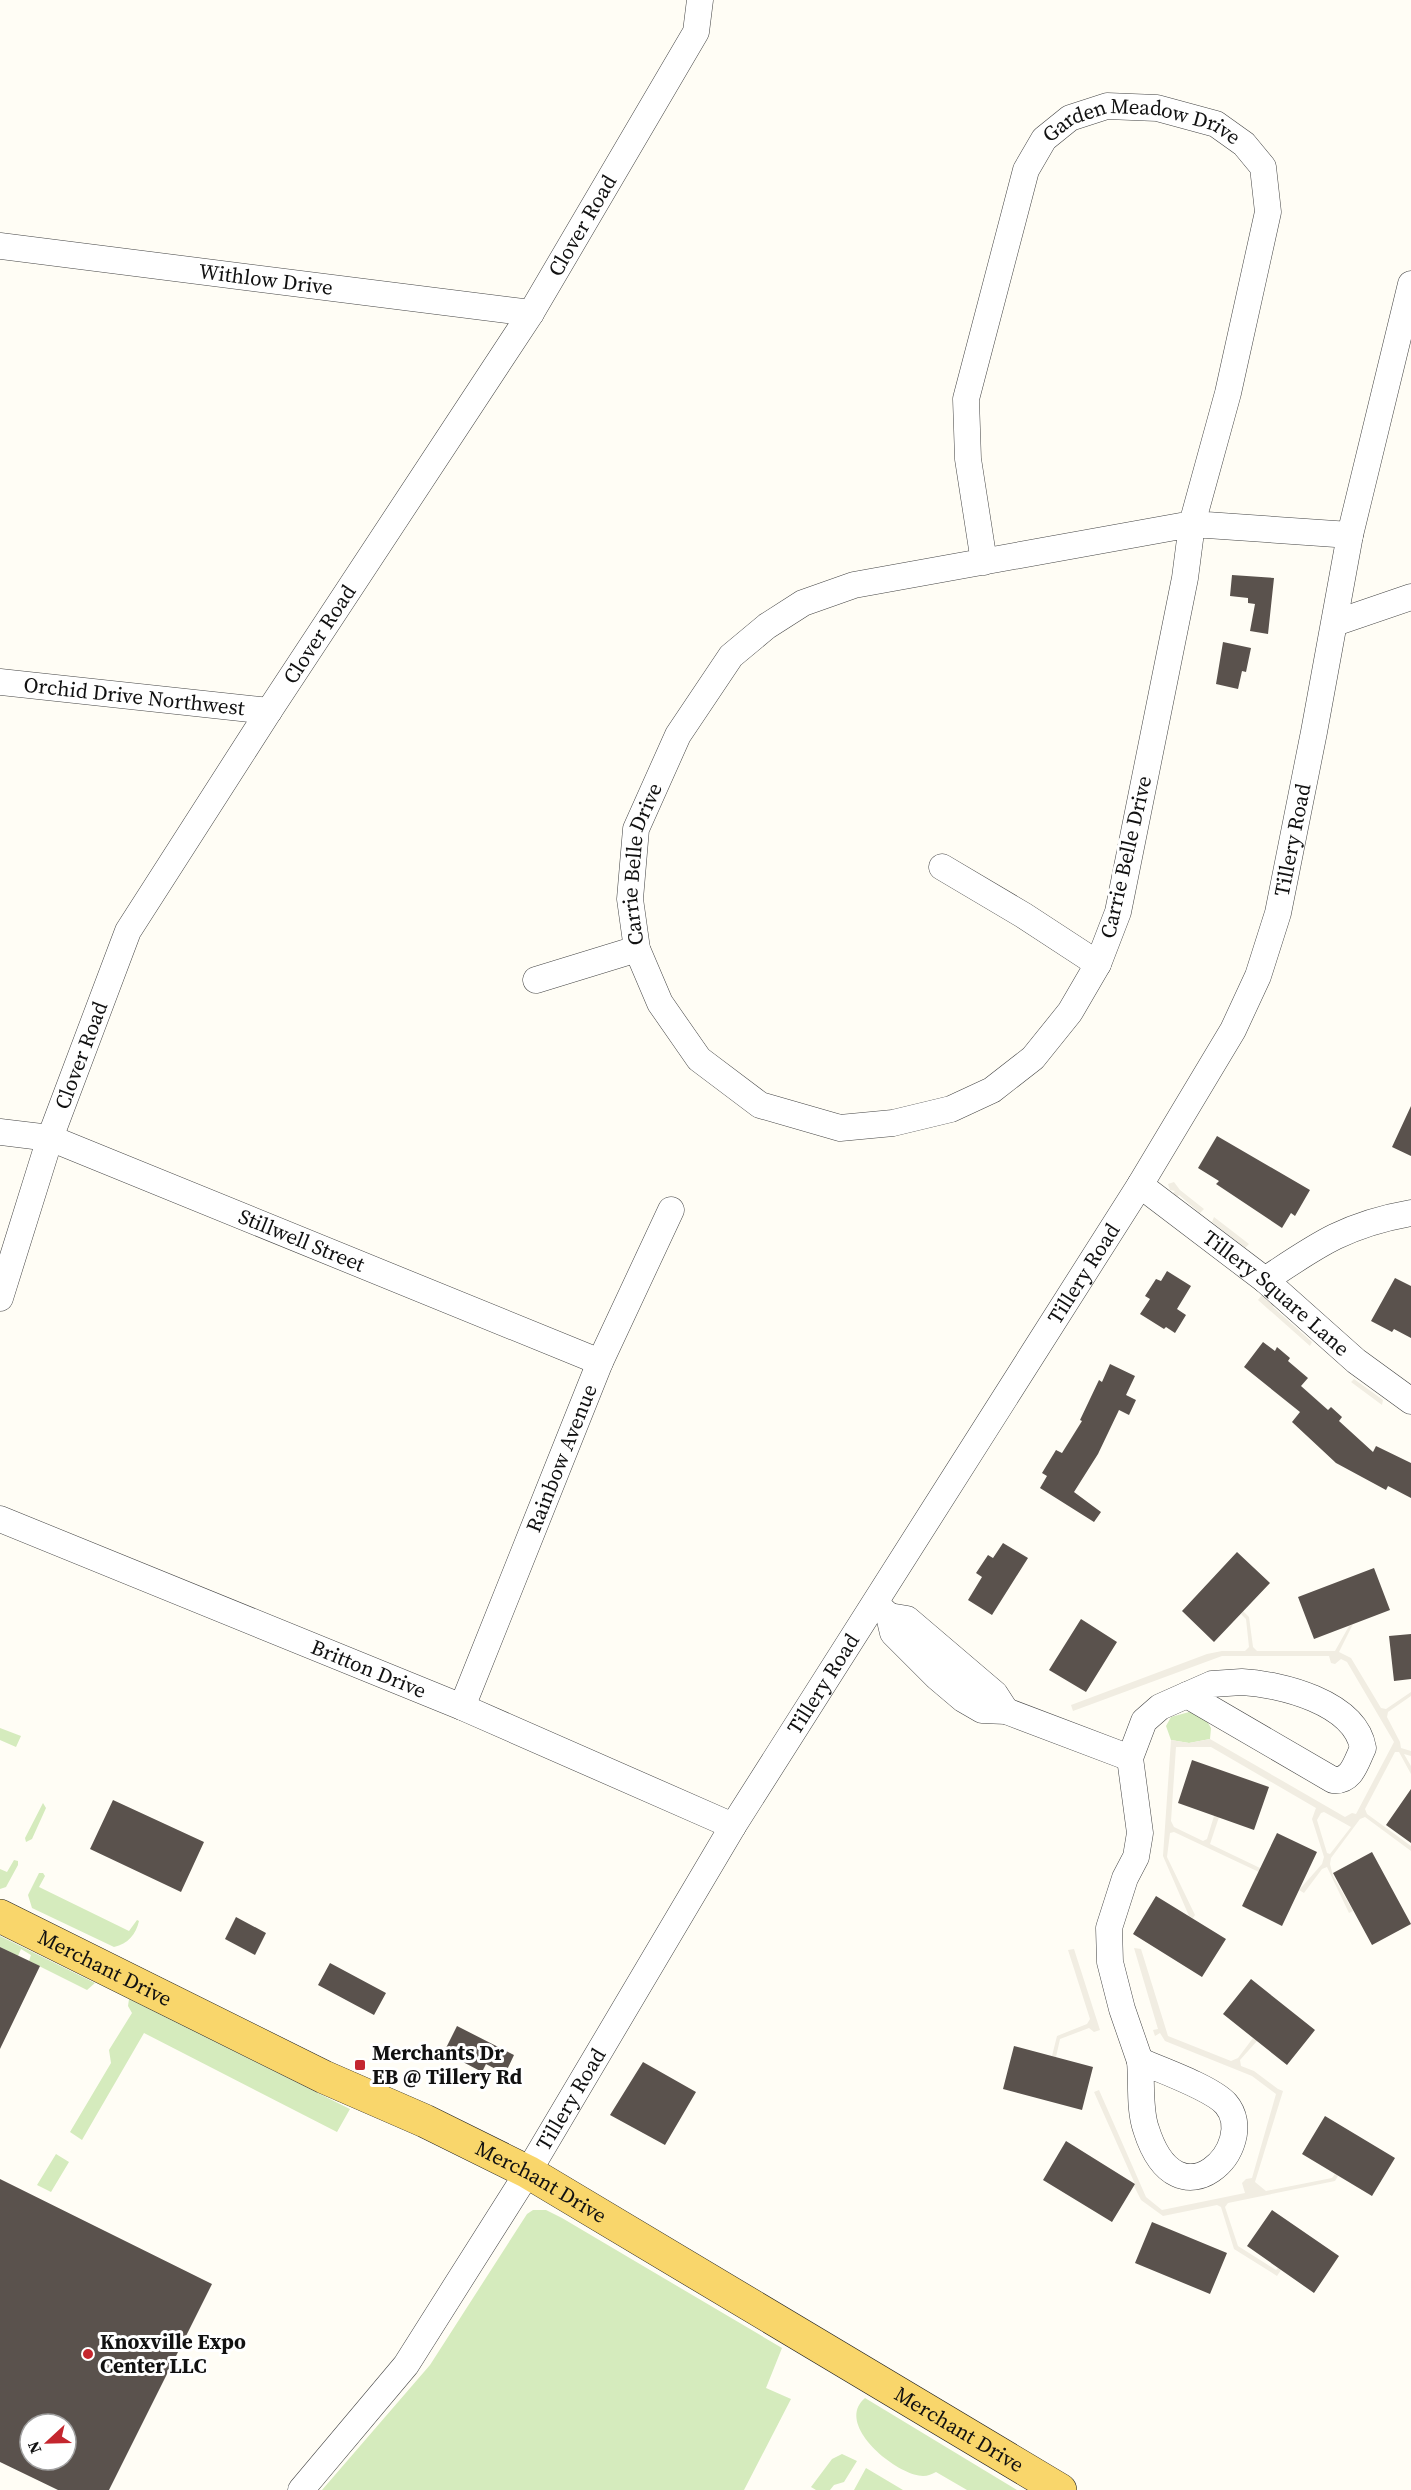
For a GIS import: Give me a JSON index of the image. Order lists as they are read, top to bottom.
{
  "streets": {
    "main road": ["Merchant Drive"],
    "street": [
      "Garden Meadow Drive",
      "Clover Road",
      "Withlow Drive",
      "Orchid Drive Northwest",
      "Tillery Road",
      "Carrie Belle Drive",
      "Stillwell Street",
      "Tillery Square Lane",
      "Rainbow Avenue",
      "Britton Drive"
    ]
  },
  "crossings": [
    ["Garden Meadow Drive", "Carrie Belle Drive"],
    ["Clover Road", "Withlow Drive"],
    ["Clover Road", "Orchid Drive Northwest"],
    ["Clover Road", "Stillwell Street"],
    ["Tillery Road", "Carrie Belle Drive"],
    ["Tillery Road", "Tillery Square Lane"],
    ["Tillery Road", "Britton Drive"],
    ["Tillery Road", "Merchant Drive"],
    ["Stillwell Street", "Rainbow Avenue"],
    ["Rainbow Avenue", "Britton Drive"]
  ],
  "places": {
    "transit": ["Merchants Dr EB @ Tillery Rd"],
    "other": ["Knoxville Expo Center LLC"]
  },
  "north": "left"
}
